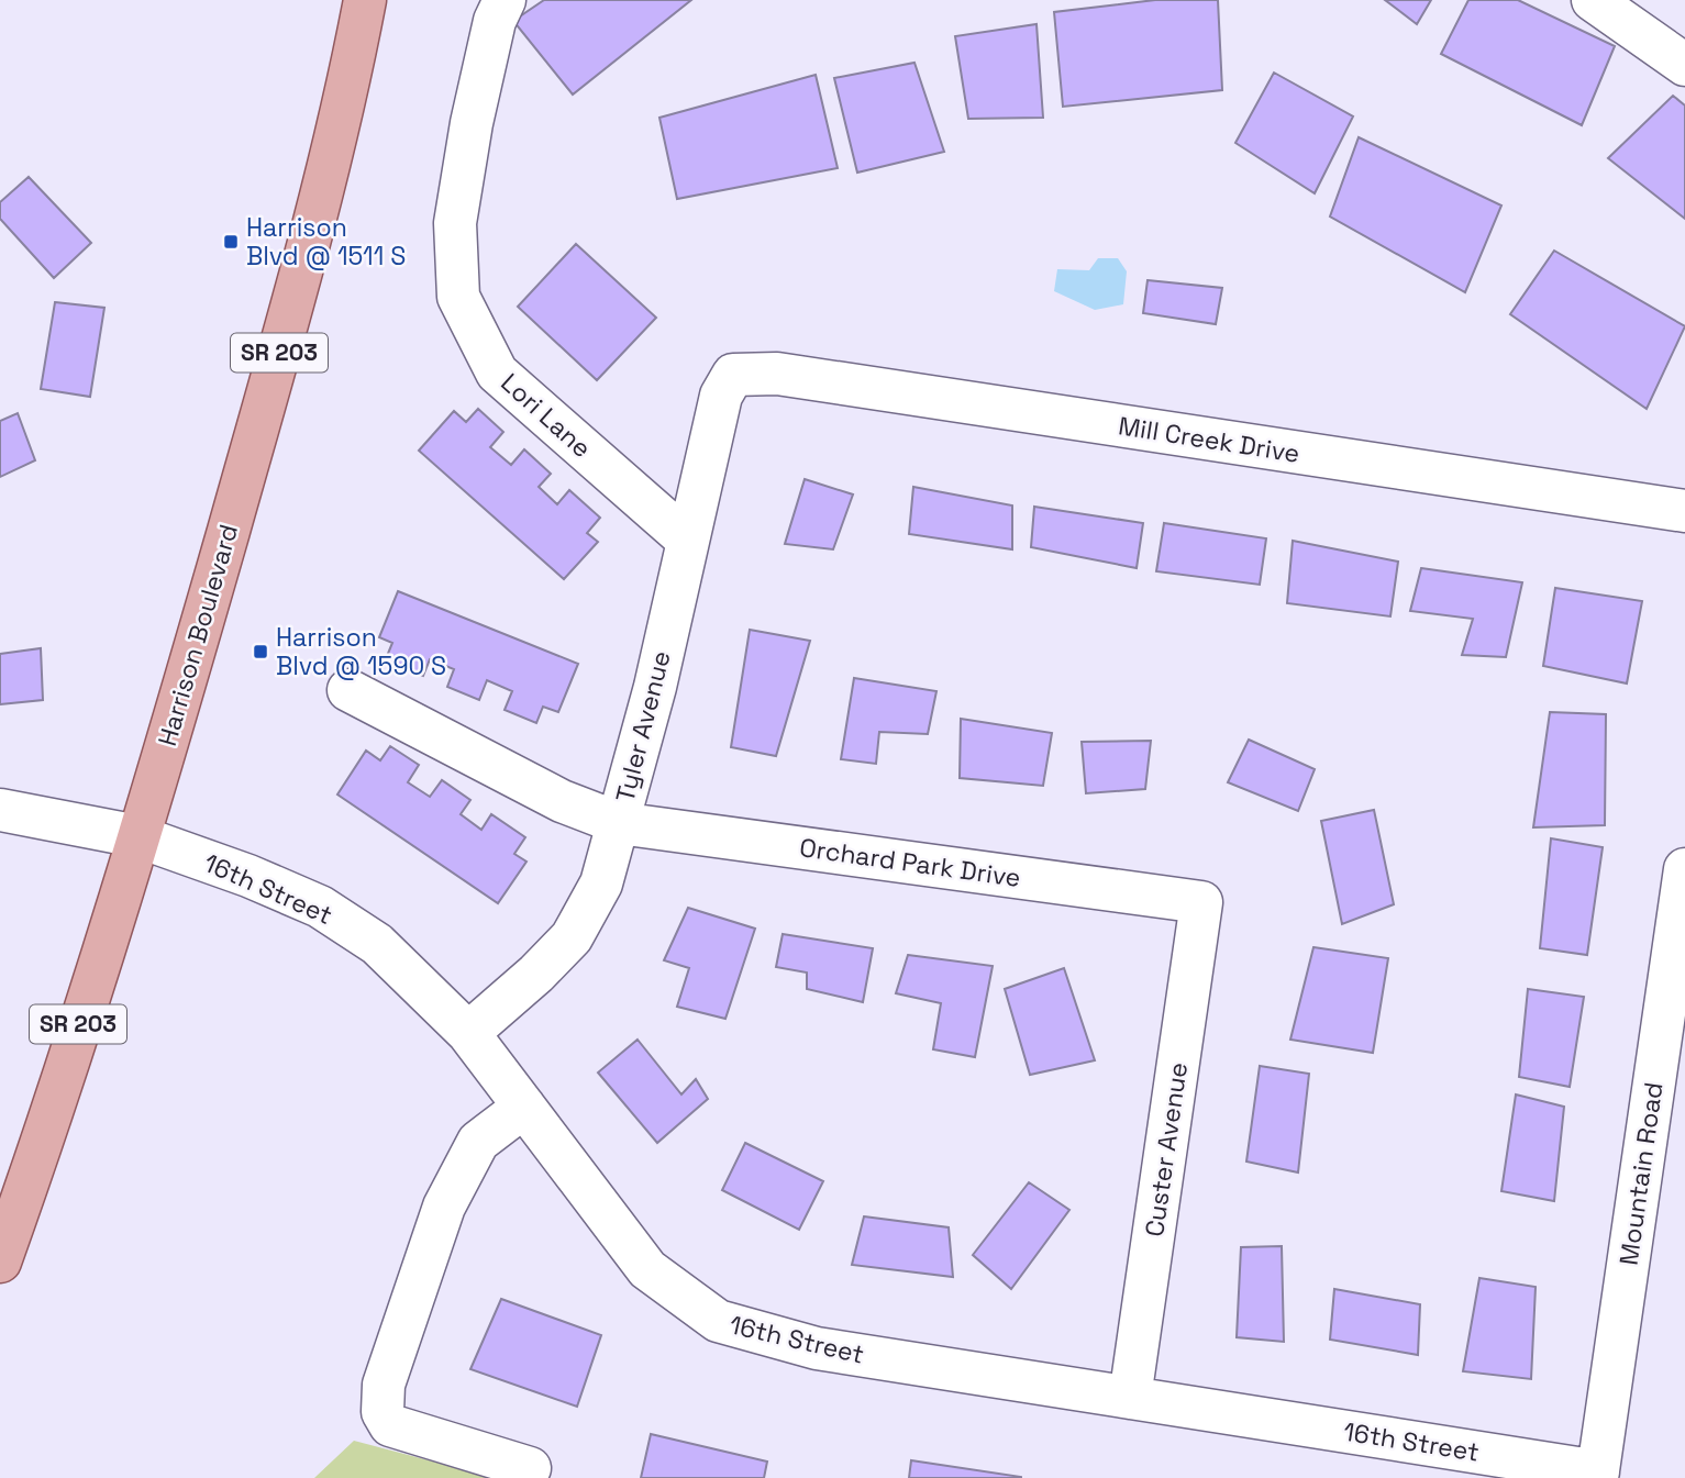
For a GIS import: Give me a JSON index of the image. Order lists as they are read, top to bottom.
{
  "streets": {
    "main road": ["SR 203", "Harrison Boulevard"],
    "street": [
      "Lori Lane",
      "Mill Creek Drive",
      "Tyler Avenue",
      "Orchard Park Drive",
      "16th Street",
      "Custer Avenue",
      "Mountain Road"
    ]
  },
  "crossings": [
    ["Lori Lane", "Tyler Avenue"],
    ["Mill Creek Drive", "Tyler Avenue"],
    ["Harrison Boulevard", "16th Street"],
    ["Tyler Avenue", "Orchard Park Drive"],
    ["Tyler Avenue", "16th Street"],
    ["Orchard Park Drive", "Custer Avenue"],
    ["16th Street", "Custer Avenue"],
    ["16th Street", "Mountain Road"]
  ],
  "places": {
    "transit": ["Harrison Blvd @ 1511 S", "Harrison Blvd @ 1590 S"]
  }
}
